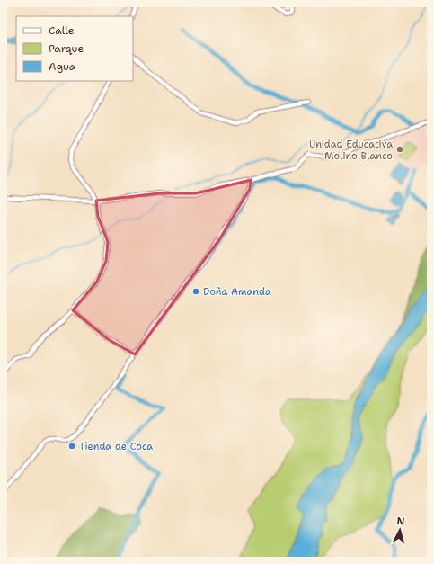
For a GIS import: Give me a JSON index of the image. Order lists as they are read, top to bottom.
{
  "places": ["Unidad Educativa Molino Blanco", "Doña Amanda", "Tienda de Coca"],
  "legend": ["Calle", "Parque", "Agua"],
  "north": "top"
}
